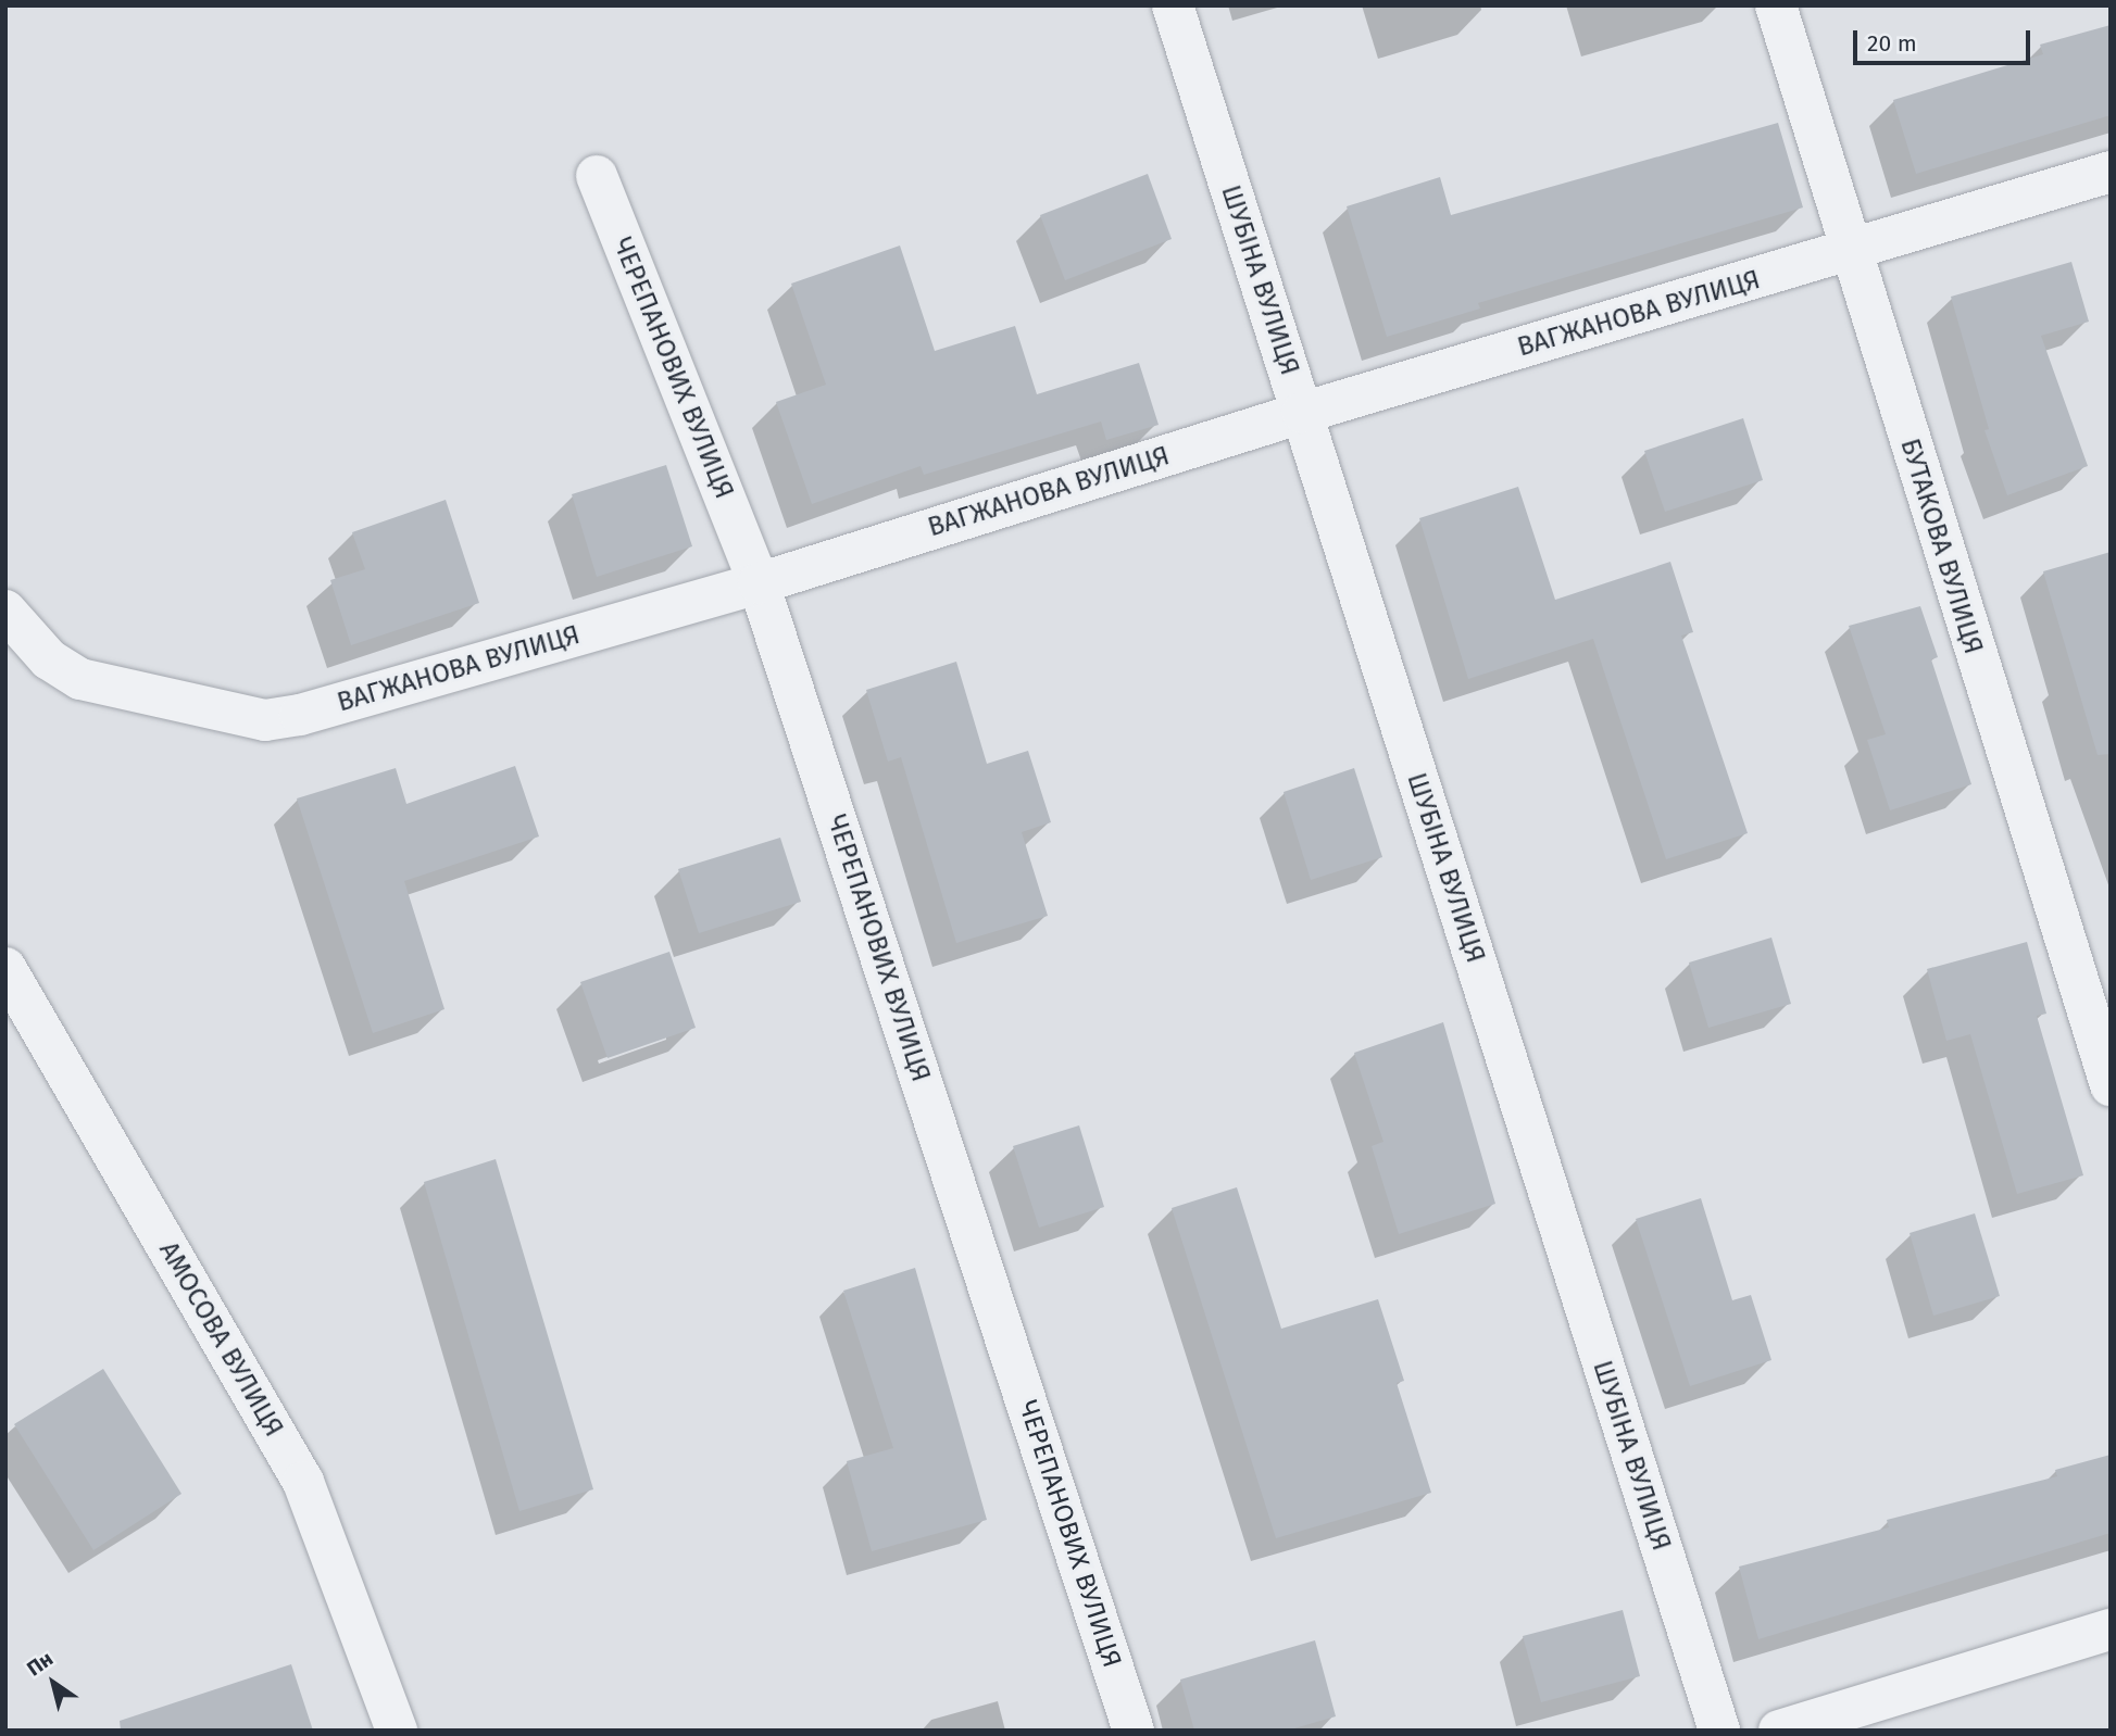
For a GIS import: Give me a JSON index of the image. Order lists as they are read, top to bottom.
{
  "streets": {
    "street": [
      "ШУБІНА ВУЛИЦЯ",
      "ВАГЖАНОВА ВУЛИЦЯ",
      "ЧЕРЕПАНОВИХ ВУЛИЦЯ",
      "БУТАКОВА ВУЛИЦЯ",
      "АМОСОВА ВУЛИЦЯ"
    ]
  },
  "crossings": [
    ["ШУБІНА ВУЛИЦЯ", "ВАГЖАНОВА ВУЛИЦЯ"],
    ["ВАГЖАНОВА ВУЛИЦЯ", "ЧЕРЕПАНОВИХ ВУЛИЦЯ"],
    ["ВАГЖАНОВА ВУЛИЦЯ", "БУТАКОВА ВУЛИЦЯ"]
  ],
  "scale_bar": "20 m",
  "north": "top left"
}
